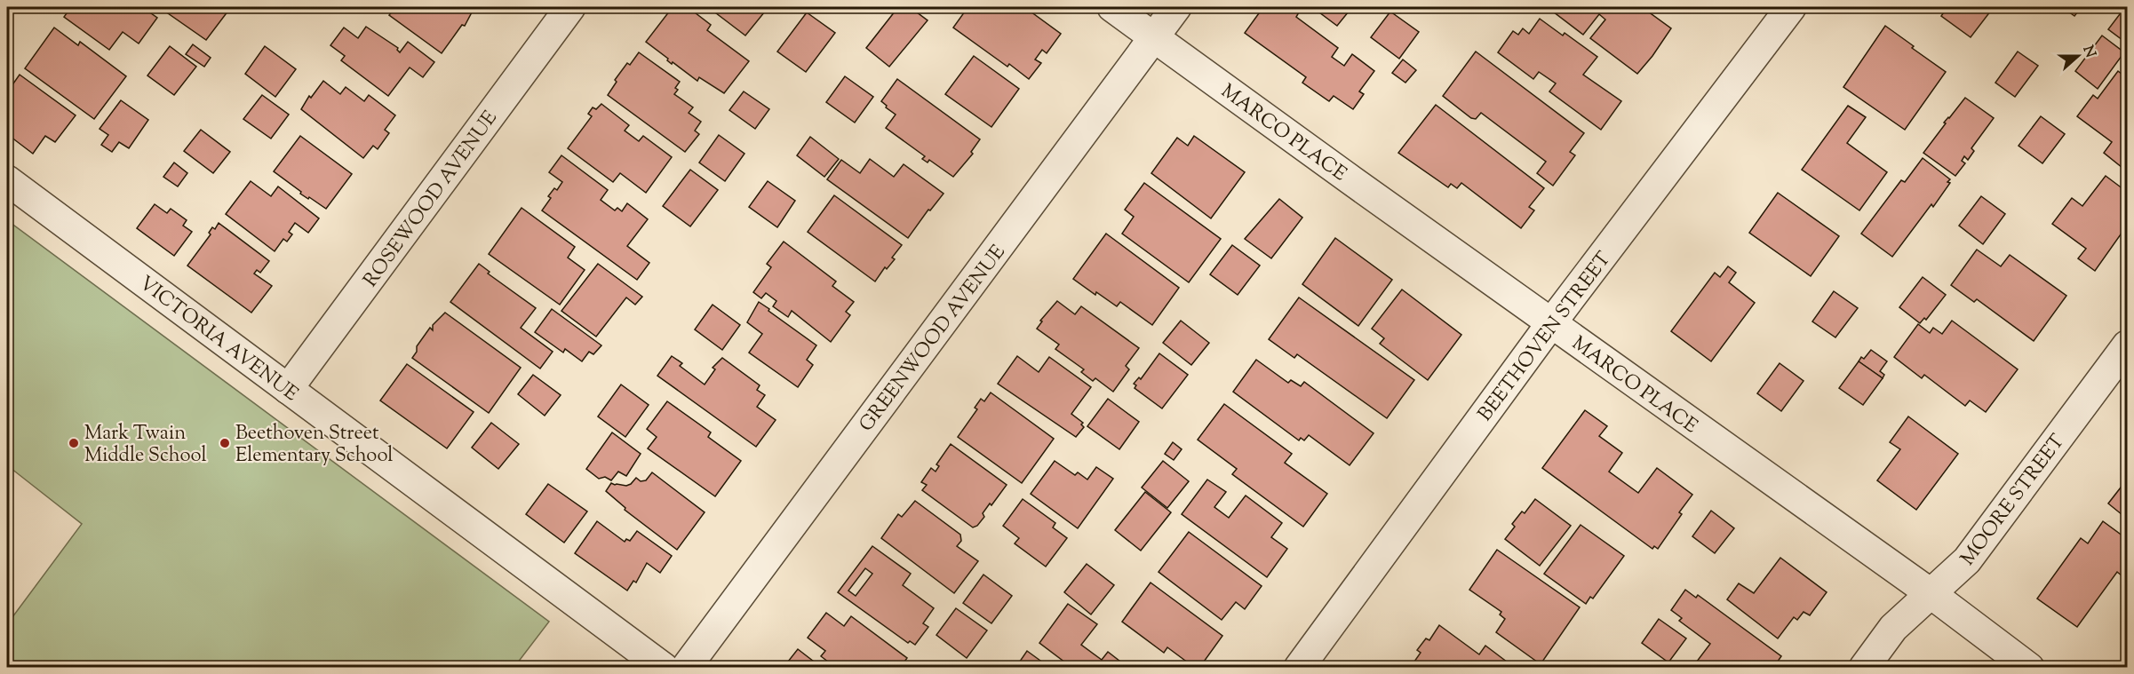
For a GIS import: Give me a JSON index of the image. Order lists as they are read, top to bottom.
{
  "streets": {
    "street": [
      "MARCO PLACE",
      "ROSEWOOD AVENUE",
      "BEETHOVEN STREET",
      "VICTORIA AVENUE",
      "GREENWOOD AVENUE",
      "MOORE STREET"
    ]
  },
  "crossings": [
    ["MARCO PLACE", "BEETHOVEN STREET"],
    ["MARCO PLACE", "GREENWOOD AVENUE"],
    ["MARCO PLACE", "MOORE STREET"],
    ["ROSEWOOD AVENUE", "VICTORIA AVENUE"]
  ],
  "places": ["Mark Twain Middle School", "Beethoven Street Elementary School"],
  "north": "right"
}
